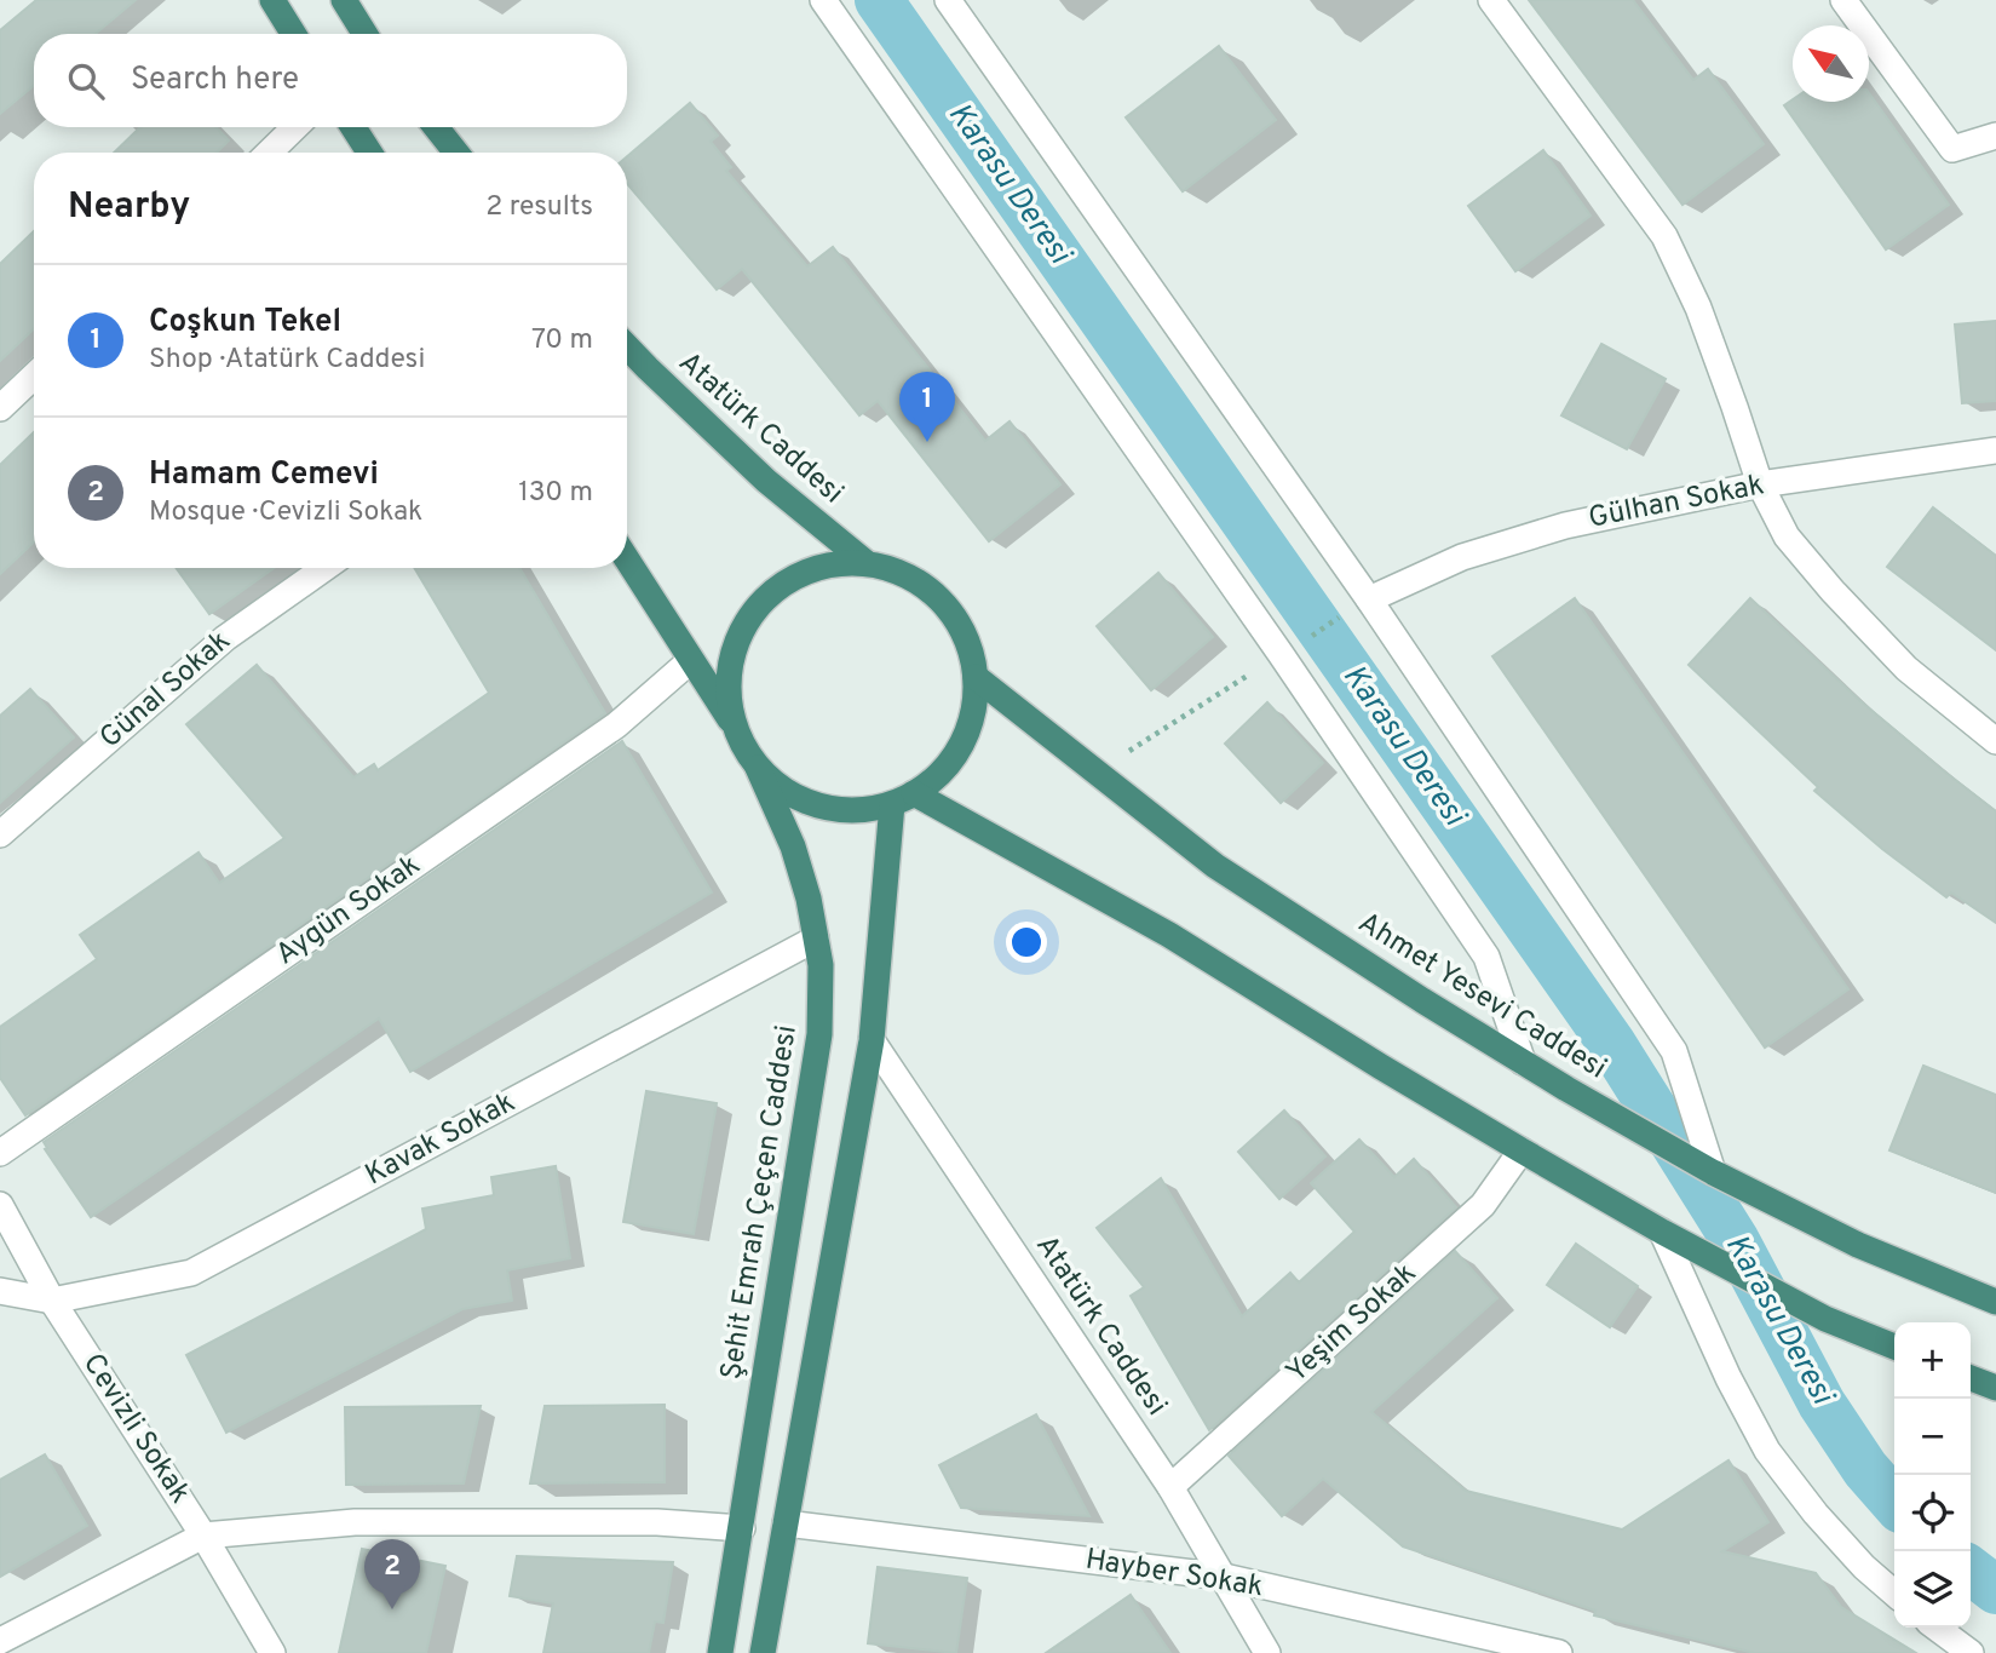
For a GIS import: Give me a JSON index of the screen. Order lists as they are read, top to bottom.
{
  "streets": {
    "highway": ["Atatürk Caddesi", "Ahmet Yesevi Caddesi", "Şehit Emrah Çeçen Caddesi"],
    "street": [
      "Gülhan Sokak",
      "Günal Sokak",
      "Aygün Sokak",
      "Kavak Sokak",
      "Yeşim Sokak",
      "Cevizli Sokak",
      "Hayber Sokak"
    ]
  },
  "crossings": [
    ["Atatürk Caddesi", "Aygün Sokak"],
    ["Atatürk Caddesi", "Ahmet Yesevi Caddesi"],
    ["Atatürk Caddesi", "Şehit Emrah Çeçen Caddesi"],
    ["Atatürk Caddesi", "Yeşim Sokak"],
    ["Atatürk Caddesi", "Hayber Sokak"],
    ["Ahmet Yesevi Caddesi", "Şehit Emrah Çeçen Caddesi"],
    ["Kavak Sokak", "Şehit Emrah Çeçen Caddesi"],
    ["Kavak Sokak", "Cevizli Sokak"]
  ],
  "water": ["Karasu Deresi"],
  "north": "top left",
  "page": {
    "search": "Search here",
    "heading": ["Nearby", "2 results"],
    "list": [
      {
        "mark": "1",
        "name": "Coşkun Tekel",
        "note": "Shop · Atatürk Caddesi",
        "value": "70 m"
      },
      {
        "mark": "2",
        "name": "Hamam Cemevi",
        "note": "Mosque · Cevizli Sokak",
        "value": "130 m"
      }
    ],
    "pins": ["1", "2"],
    "map_buttons": ["+", "−"]
  }
}
